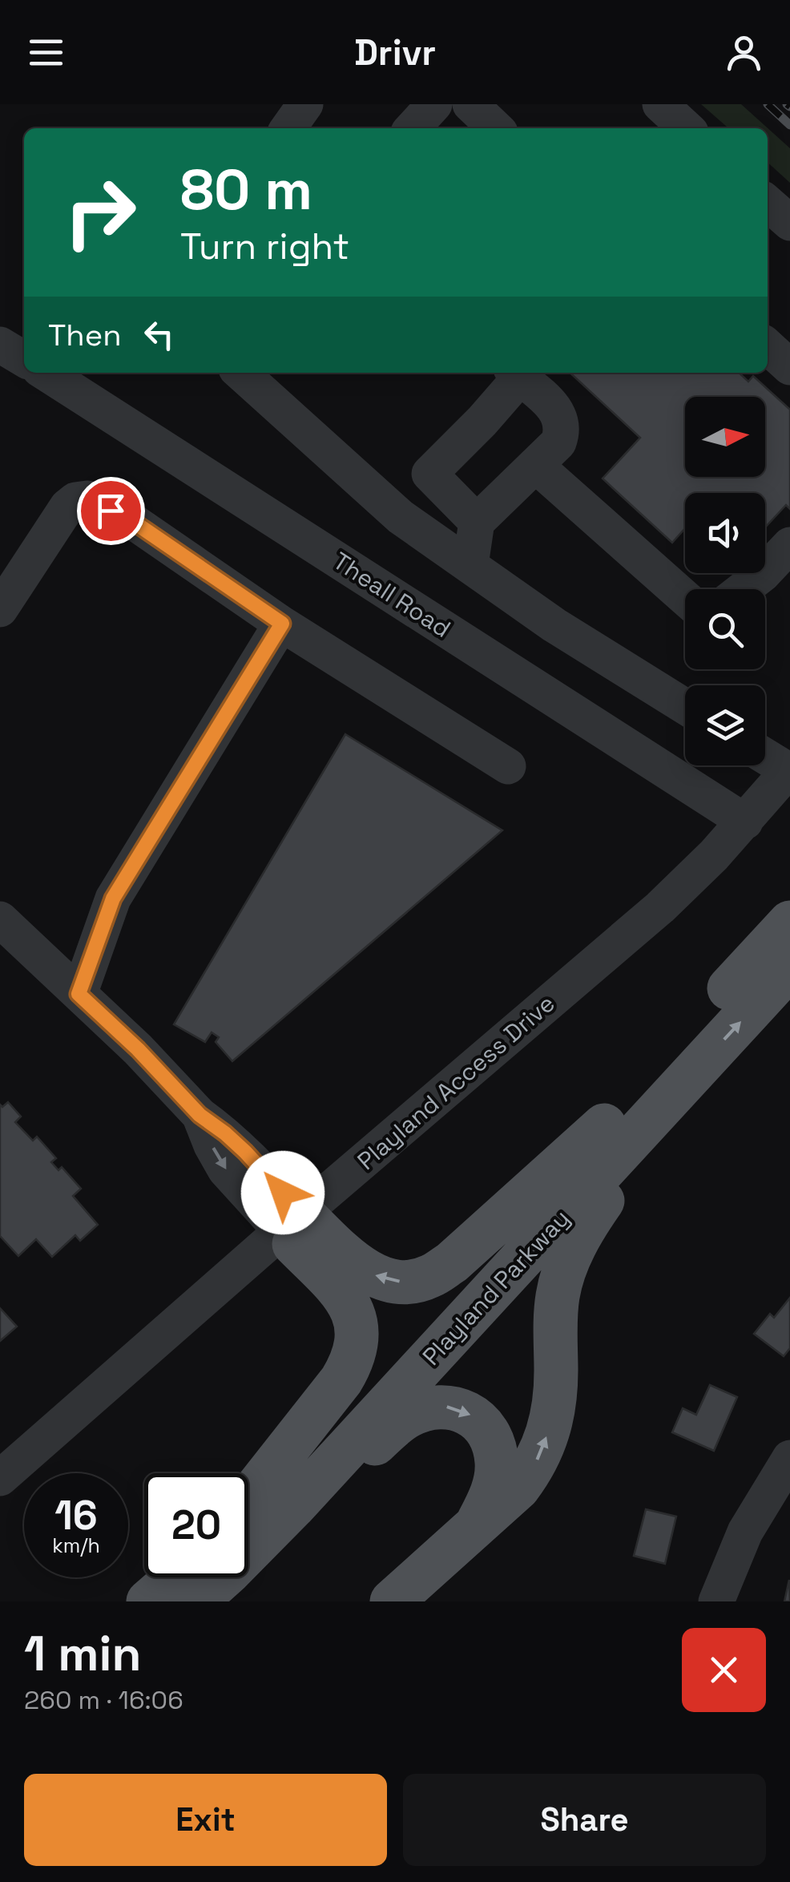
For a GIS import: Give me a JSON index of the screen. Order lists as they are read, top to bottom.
{
  "streets": {
    "main road": ["Playland Parkway"],
    "street": ["Theall Road", "Playland Access Drive"]
  },
  "crossings": [
    ["Theall Road", "Playland Access Drive"]
  ],
  "north": "right",
  "page": {
    "header": "Drivr",
    "turn": ["80 m", "Turn right"],
    "then": "Then",
    "speed": "16 km/h",
    "limit": "20",
    "heading": ["1 min", "260 m · 16:06"],
    "buttons": ["Exit", "Share"]
  }
}
